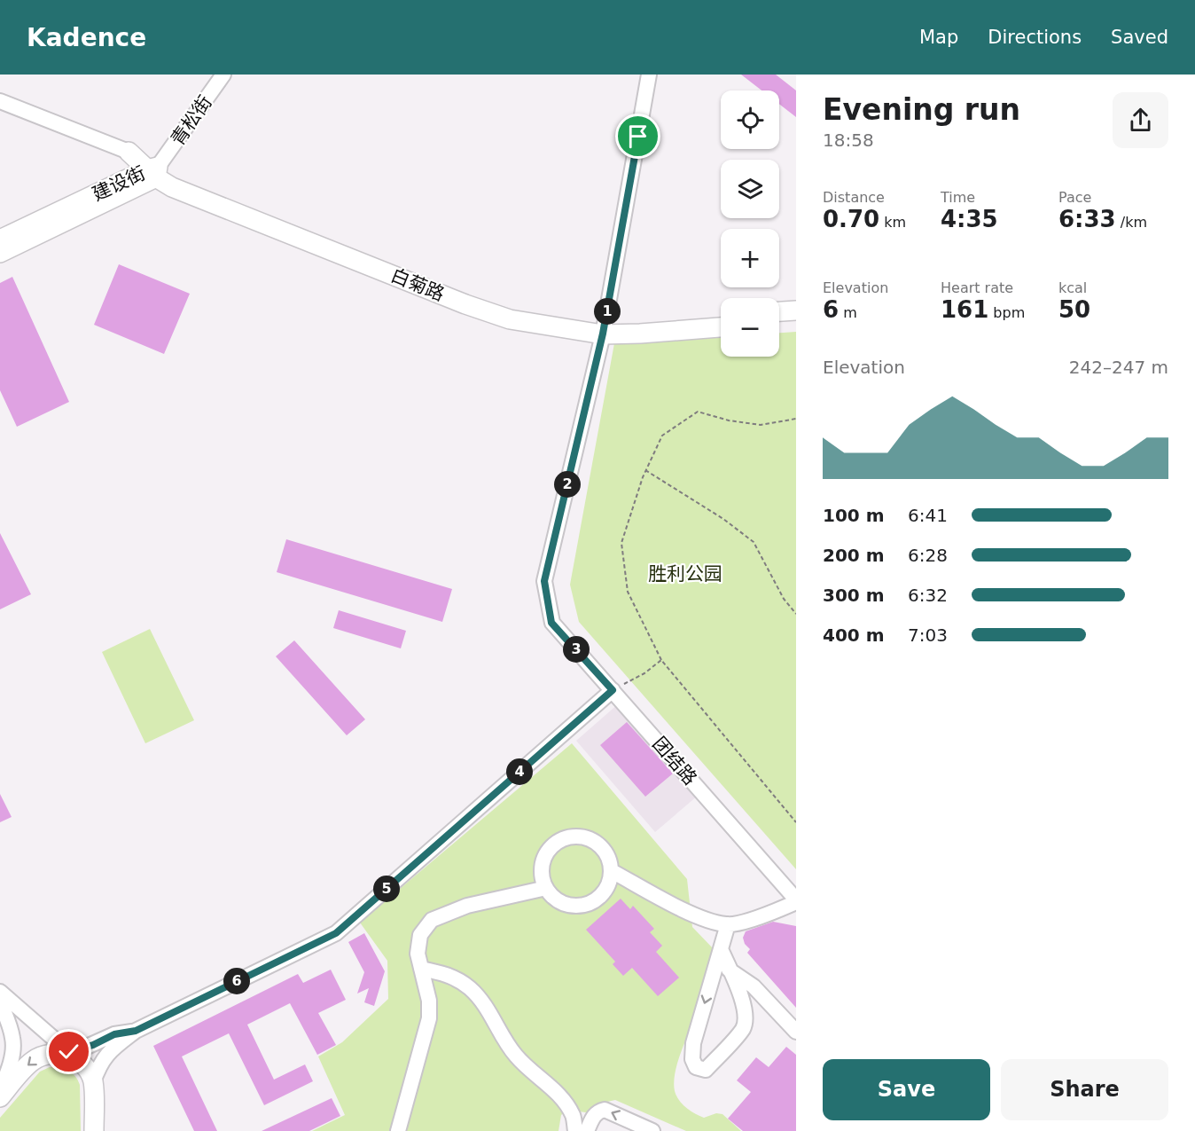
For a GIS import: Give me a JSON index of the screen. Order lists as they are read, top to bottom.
{
  "streets": {
    "main road": ["建设街", "白菊路"],
    "street": ["青松街", "团结路"]
  },
  "crossings": [
    ["青松街", "建设街"],
    ["青松街", "白菊路"],
    ["建设街", "白菊路"],
    ["白菊路", "团结路"]
  ],
  "parks": ["胜利公园"],
  "page": {
    "header": "Kadence",
    "nav": ["Map", "Directions", "Saved"],
    "heading": ["Evening run", "18:58"],
    "map_buttons": ["+", "−"],
    "stats": [
      ["Distance", "0.70 km"],
      ["Time", "4:35"],
      ["Pace", "6:33 /km"],
      ["Elevation", "6 m"],
      ["Heart rate", "161 bpm"],
      ["kcal", "50"]
    ],
    "pins": [
      "1",
      "2",
      "3",
      "4",
      "5",
      "6"
    ],
    "chart": ["Elevation", "242–247 m"],
    "list": [
      {
        "name": "100 m",
        "note": "6:41"
      },
      {
        "name": "200 m",
        "note": "6:28"
      },
      {
        "name": "300 m",
        "note": "6:32"
      },
      {
        "name": "400 m",
        "note": "7:03"
      }
    ],
    "buttons": ["Save", "Share"]
  }
}
